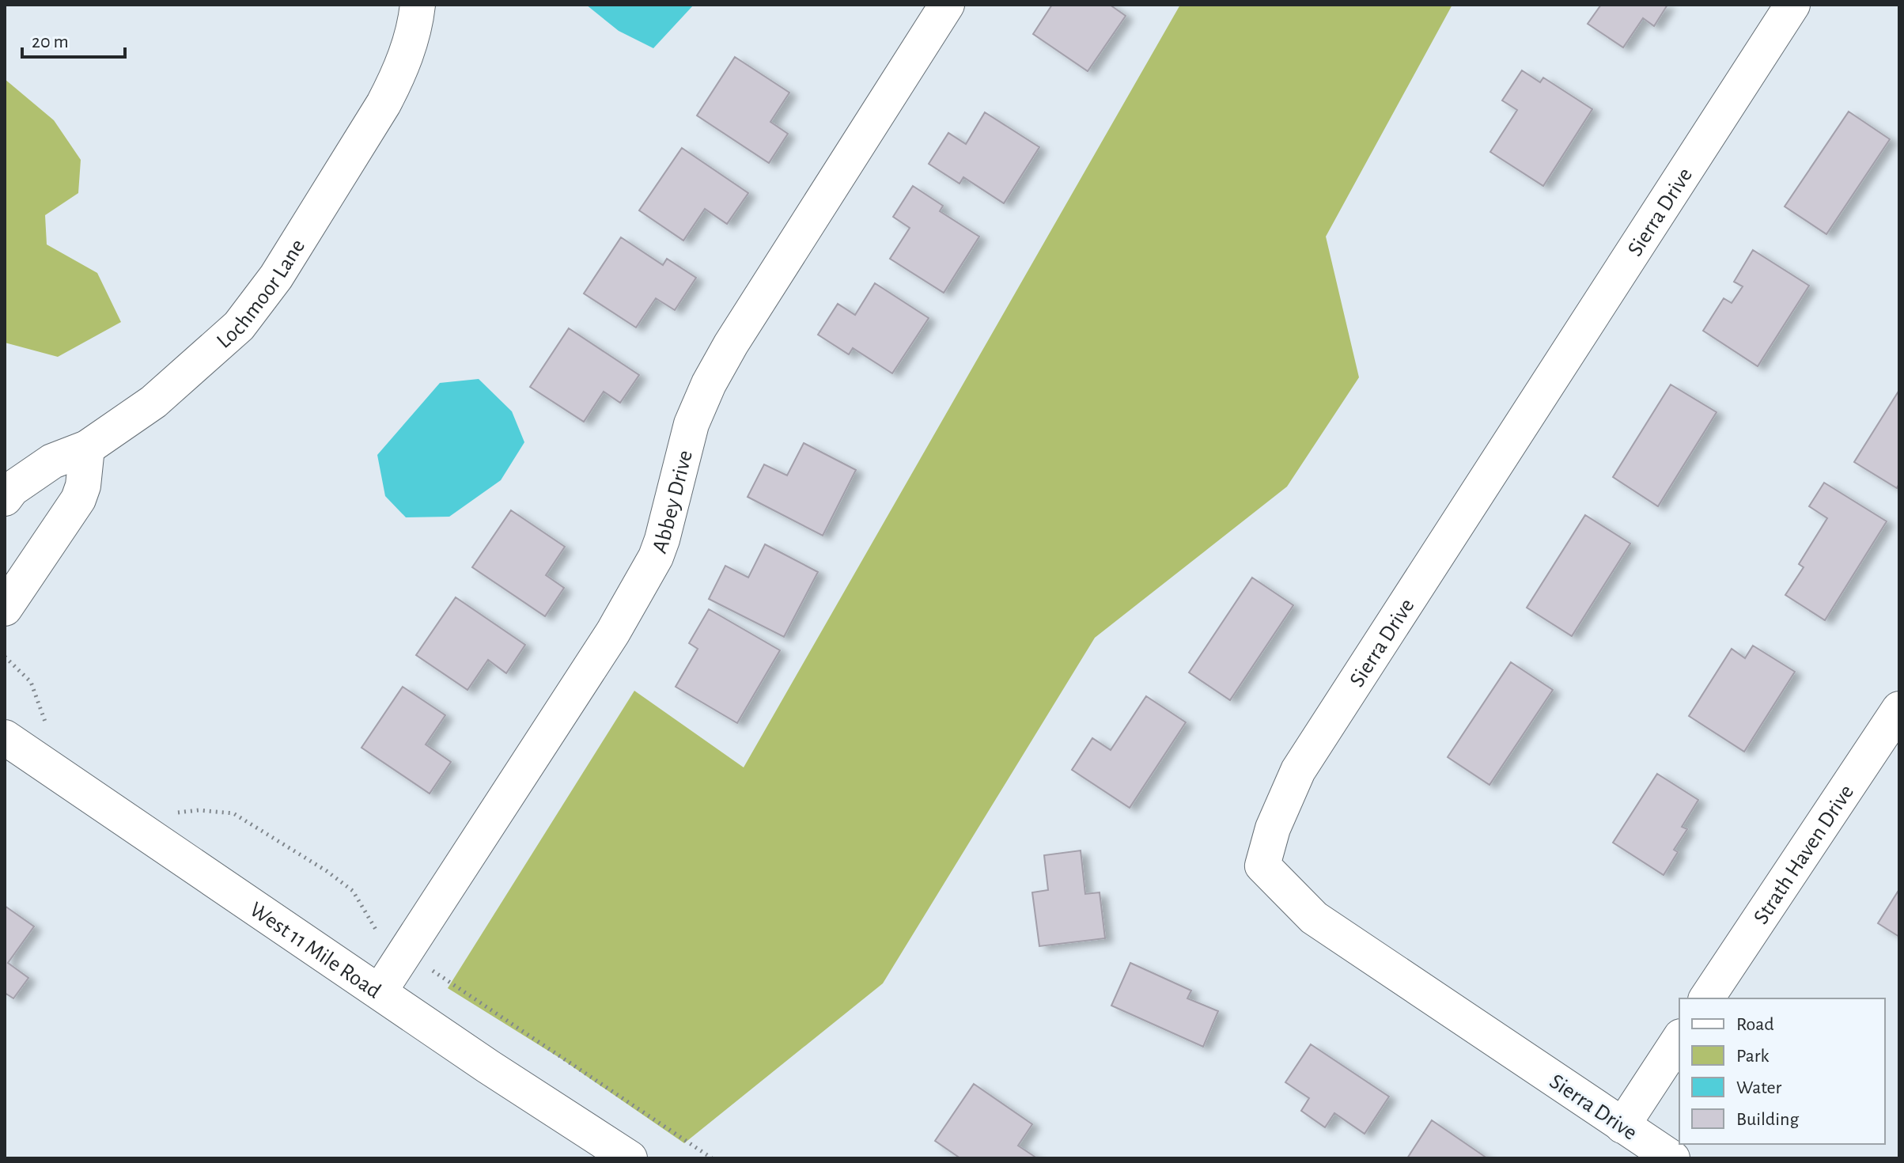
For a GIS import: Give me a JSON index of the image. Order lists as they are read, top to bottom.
{
  "streets": {
    "street": [
      "Sierra Drive",
      "Lochmoor Lane",
      "Abbey Drive",
      "Strath Haven Drive",
      "West 11 Mile Road"
    ]
  },
  "crossings": [
    ["Abbey Drive", "West 11 Mile Road"]
  ],
  "legend": [
    "Road",
    "Park",
    "Water",
    "Building"
  ],
  "scale_bar": "20 m"
}
